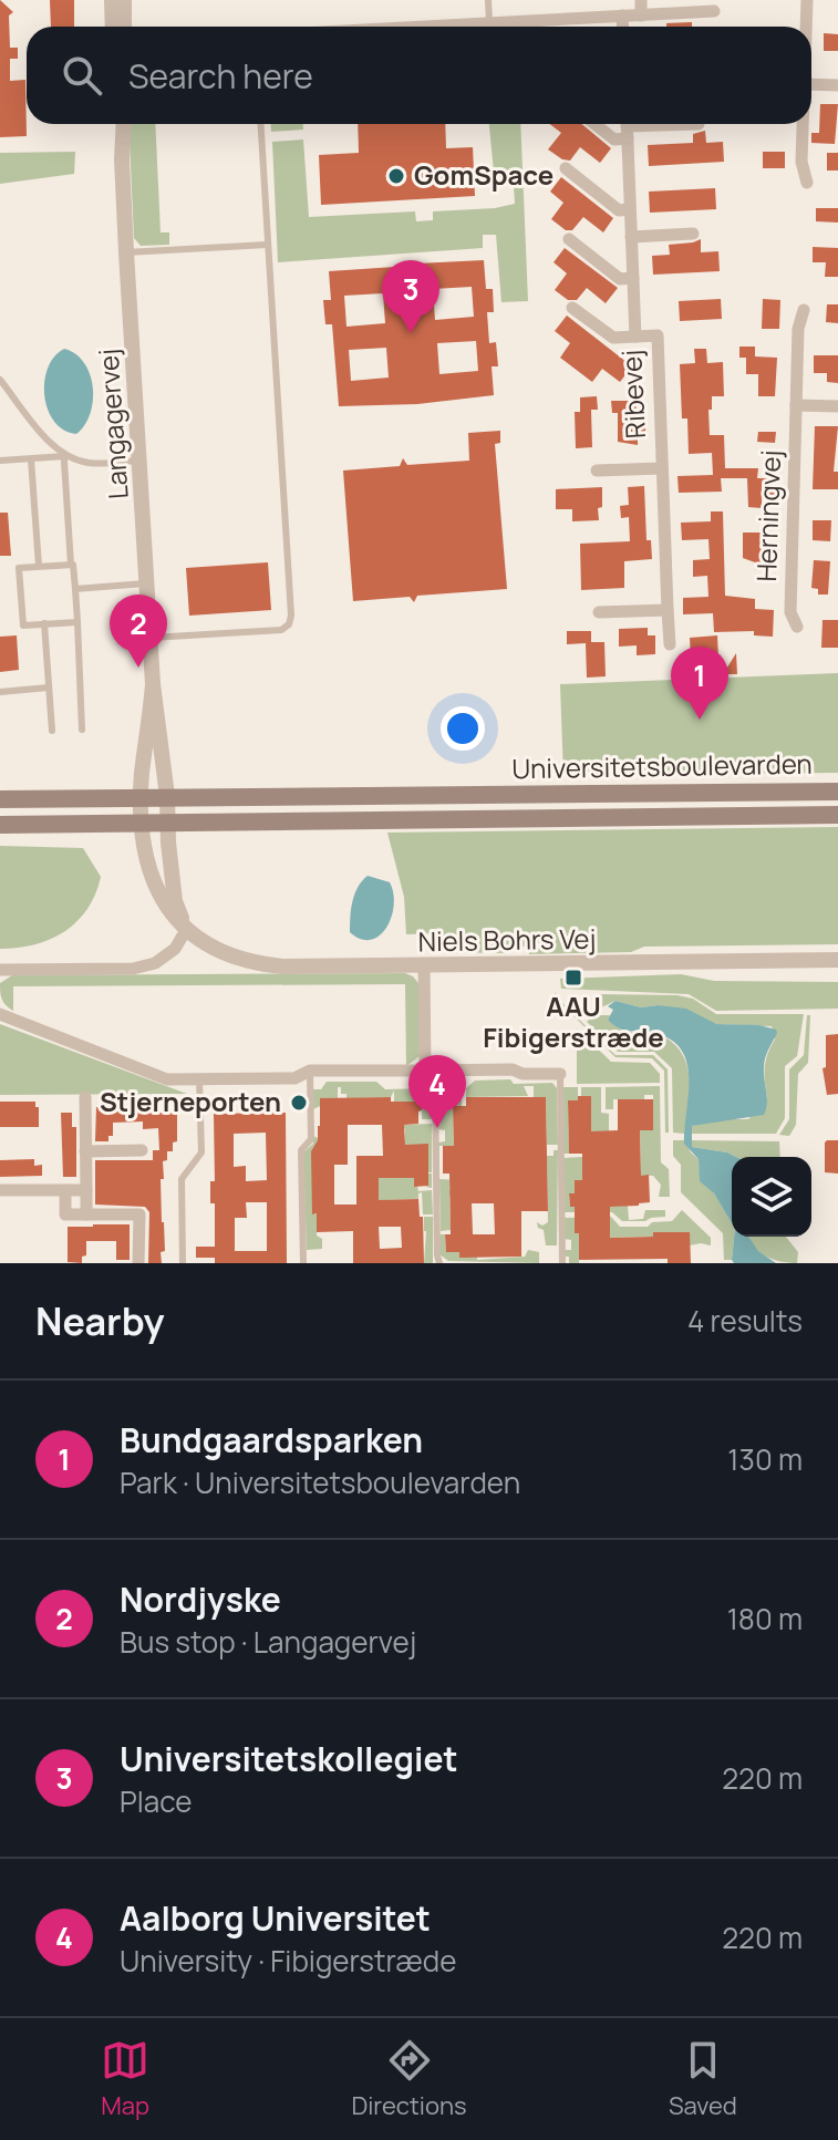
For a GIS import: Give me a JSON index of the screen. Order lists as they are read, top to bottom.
{
  "streets": {
    "main road": ["Universitetsboulevarden"],
    "street": [
      "Ribevej",
      "Langagervej",
      "Herningvej",
      "Niels Bohrs Vej"
    ]
  },
  "crossings": [
    ["Langagervej", "Universitetsboulevarden"],
    ["Langagervej", "Niels Bohrs Vej"]
  ],
  "places": {
    "other": ["GomSpace", "Stjerneporten"],
    "transit": ["AAU Fibigerstræde"]
  },
  "page": {
    "search": "Search here",
    "pins": [
      "3",
      "2",
      "1",
      "4"
    ],
    "heading": ["Nearby", "4 results"],
    "list": [
      {
        "mark": "1",
        "name": "Bundgaardsparken",
        "note": "Park · Universitetsboulevarden",
        "value": "130 m"
      },
      {
        "mark": "2",
        "name": "Nordjyske",
        "note": "Bus stop · Langagervej",
        "value": "180 m"
      },
      {
        "mark": "3",
        "name": "Universitetskollegiet",
        "note": "Place",
        "value": "220 m"
      },
      {
        "mark": "4",
        "name": "Aalborg Universitet",
        "note": "University · Fibigerstræde",
        "value": "220 m"
      }
    ],
    "nav": ["Map", "Directions", "Saved"]
  }
}
